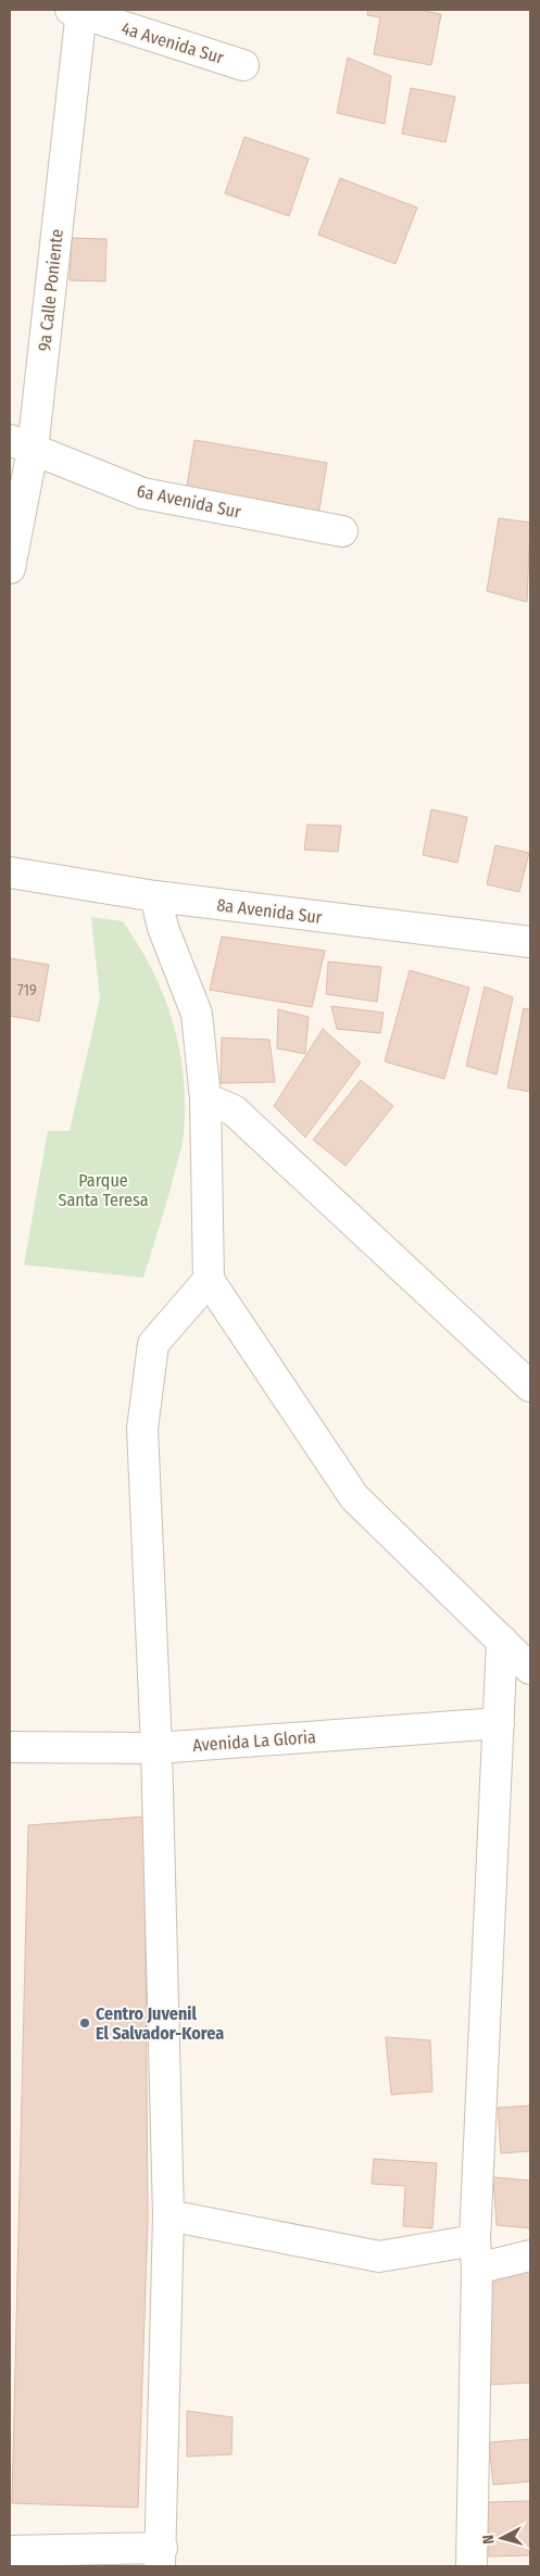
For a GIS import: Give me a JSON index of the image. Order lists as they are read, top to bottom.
{
  "streets": {
    "street": [
      "4a Avenida Sur",
      "9a Calle Poniente",
      "6a Avenida Sur",
      "8a Avenida Sur",
      "Avenida La Gloria"
    ]
  },
  "crossings": [
    ["4a Avenida Sur", "9a Calle Poniente"],
    ["9a Calle Poniente", "6a Avenida Sur"]
  ],
  "parks": ["Parque Santa Teresa"],
  "places": ["Centro Juvenil El Salvador-Korea"],
  "house_numbers": ["719"],
  "north": "left"
}
